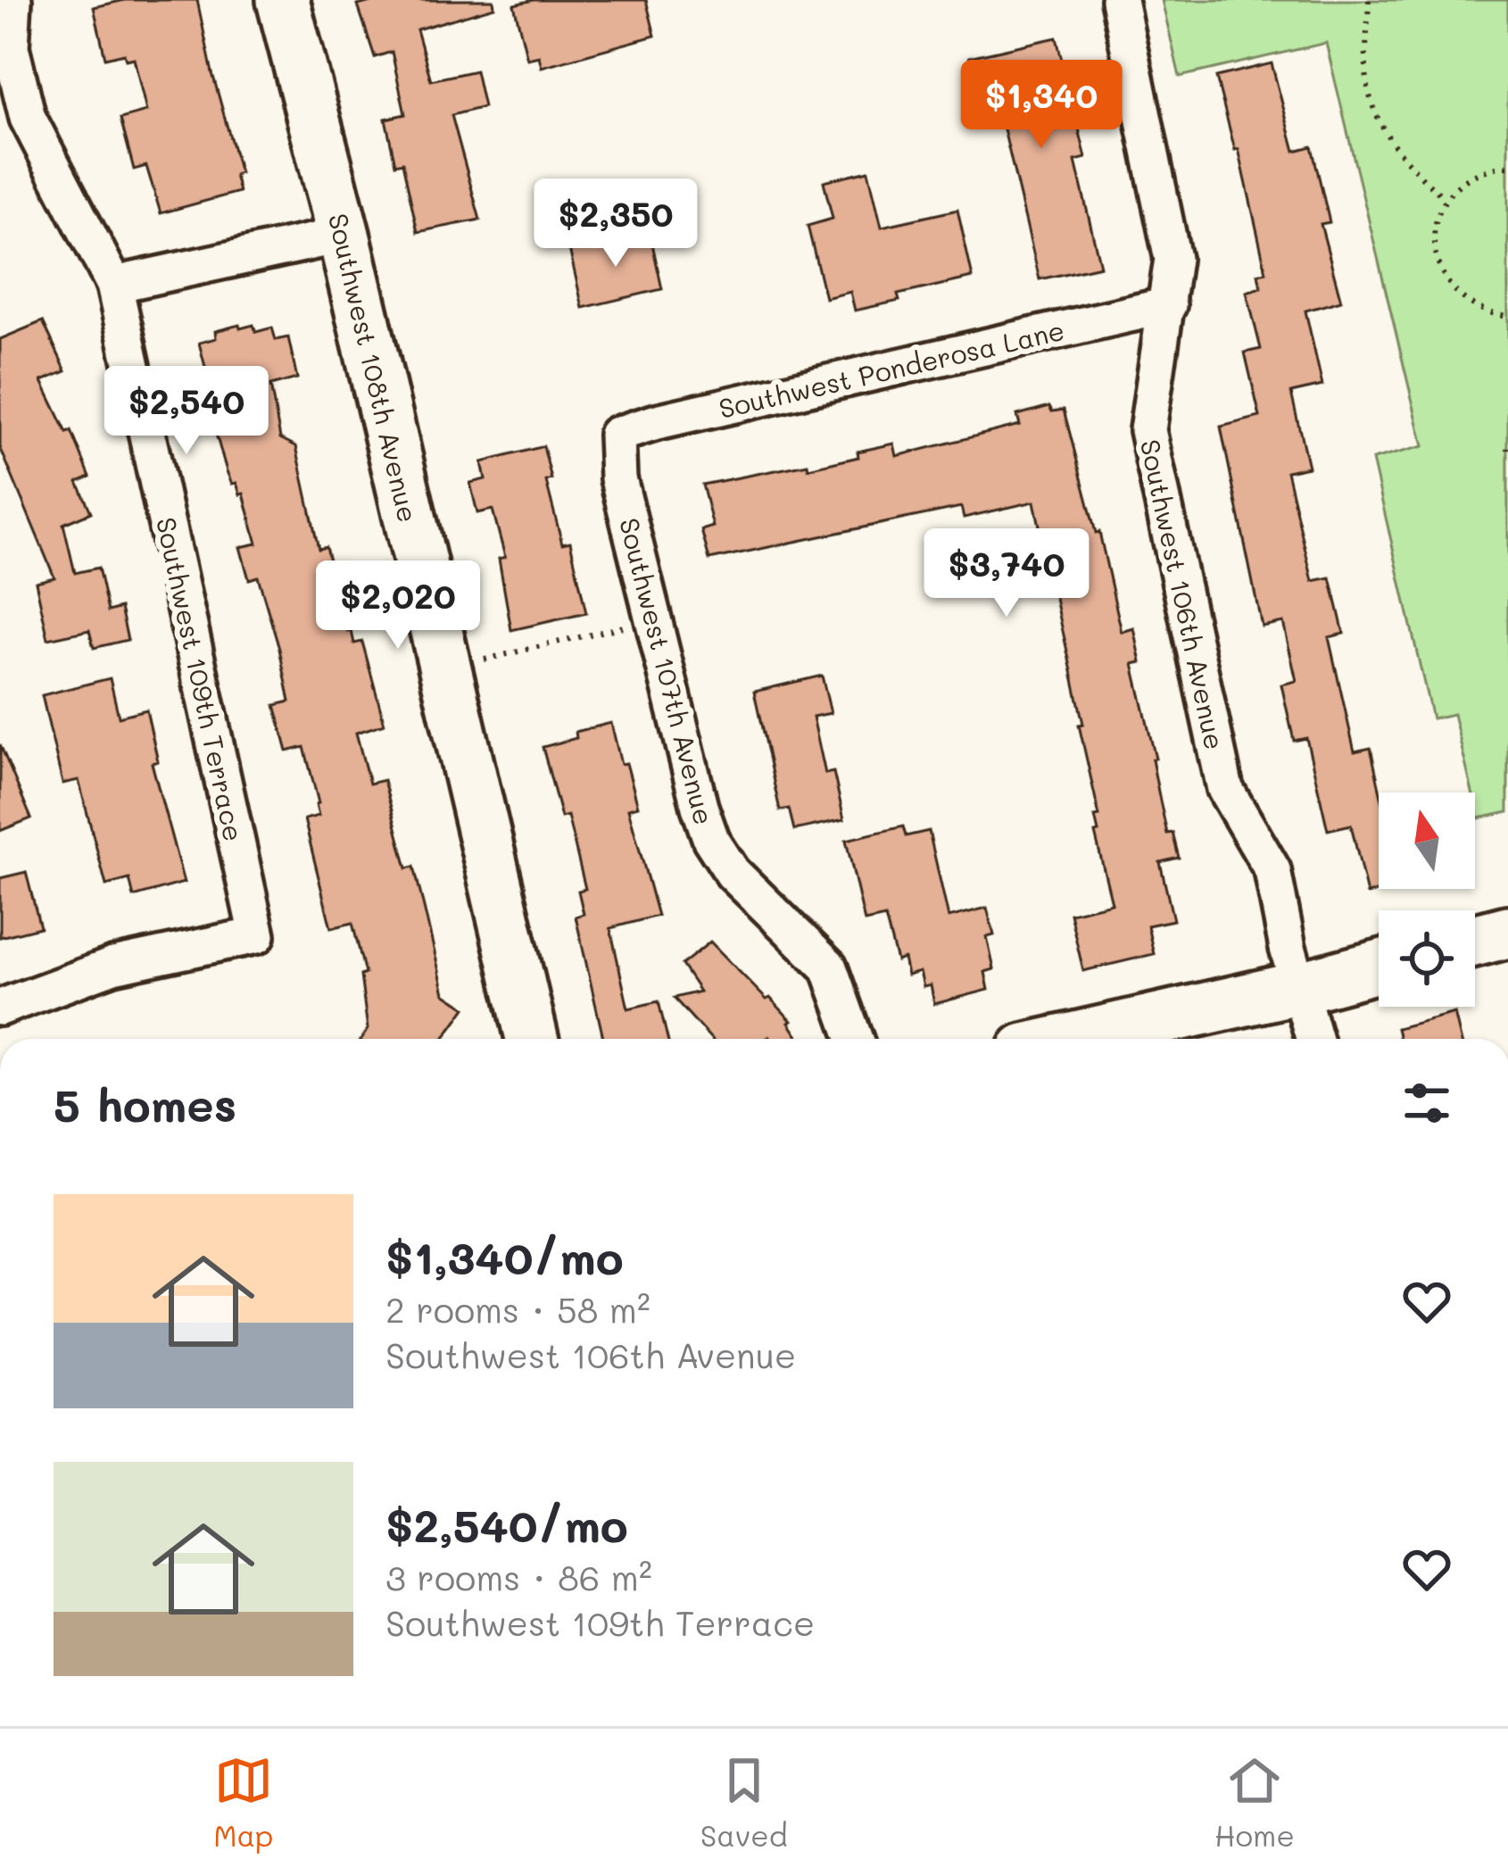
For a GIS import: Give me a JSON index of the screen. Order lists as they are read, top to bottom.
{
  "streets": {
    "street": [
      "Southwest 108th Avenue",
      "Southwest Ponderosa Lane",
      "Southwest 106th Avenue",
      "Southwest 107th Avenue",
      "Southwest 109th Terrace"
    ]
  },
  "crossings": [
    ["Southwest Ponderosa Lane", "Southwest 106th Avenue"],
    ["Southwest Ponderosa Lane", "Southwest 107th Avenue"]
  ],
  "north": "top",
  "page": {
    "price": [
      "$1,340",
      "$2,350",
      "$2,540",
      "$3,740",
      "$2,020"
    ],
    "heading": "5 homes",
    "list": [
      {
        "name": "$1,340/mo",
        "note": "2 rooms · 58 m² · Southwest 106th Avenue"
      },
      {
        "name": "$2,540/mo",
        "note": "3 rooms · 86 m² · Southwest 109th Terrace"
      }
    ],
    "tabs": ["Map", "Saved", "Home"]
  }
}
